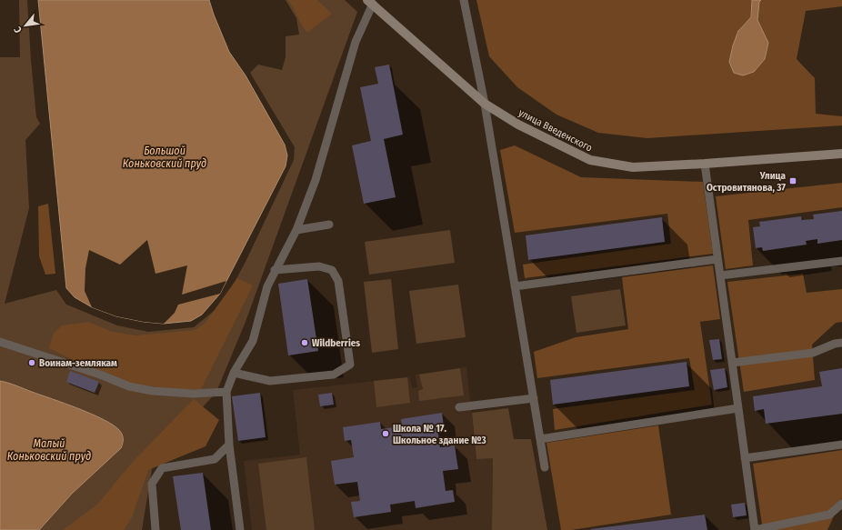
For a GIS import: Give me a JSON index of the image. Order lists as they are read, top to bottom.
{
  "streets": {
    "street": ["улица Введенского"]
  },
  "water": ["Большой Коньковский пруд", "Малый Коньковский пруд"],
  "places": {
    "transit": ["Улица Островитянова, 37"],
    "other": ["Wildberries", "Воинам-землякам", "Школа № 17. Школьное здание №3"]
  },
  "north": "bottom left"
}
